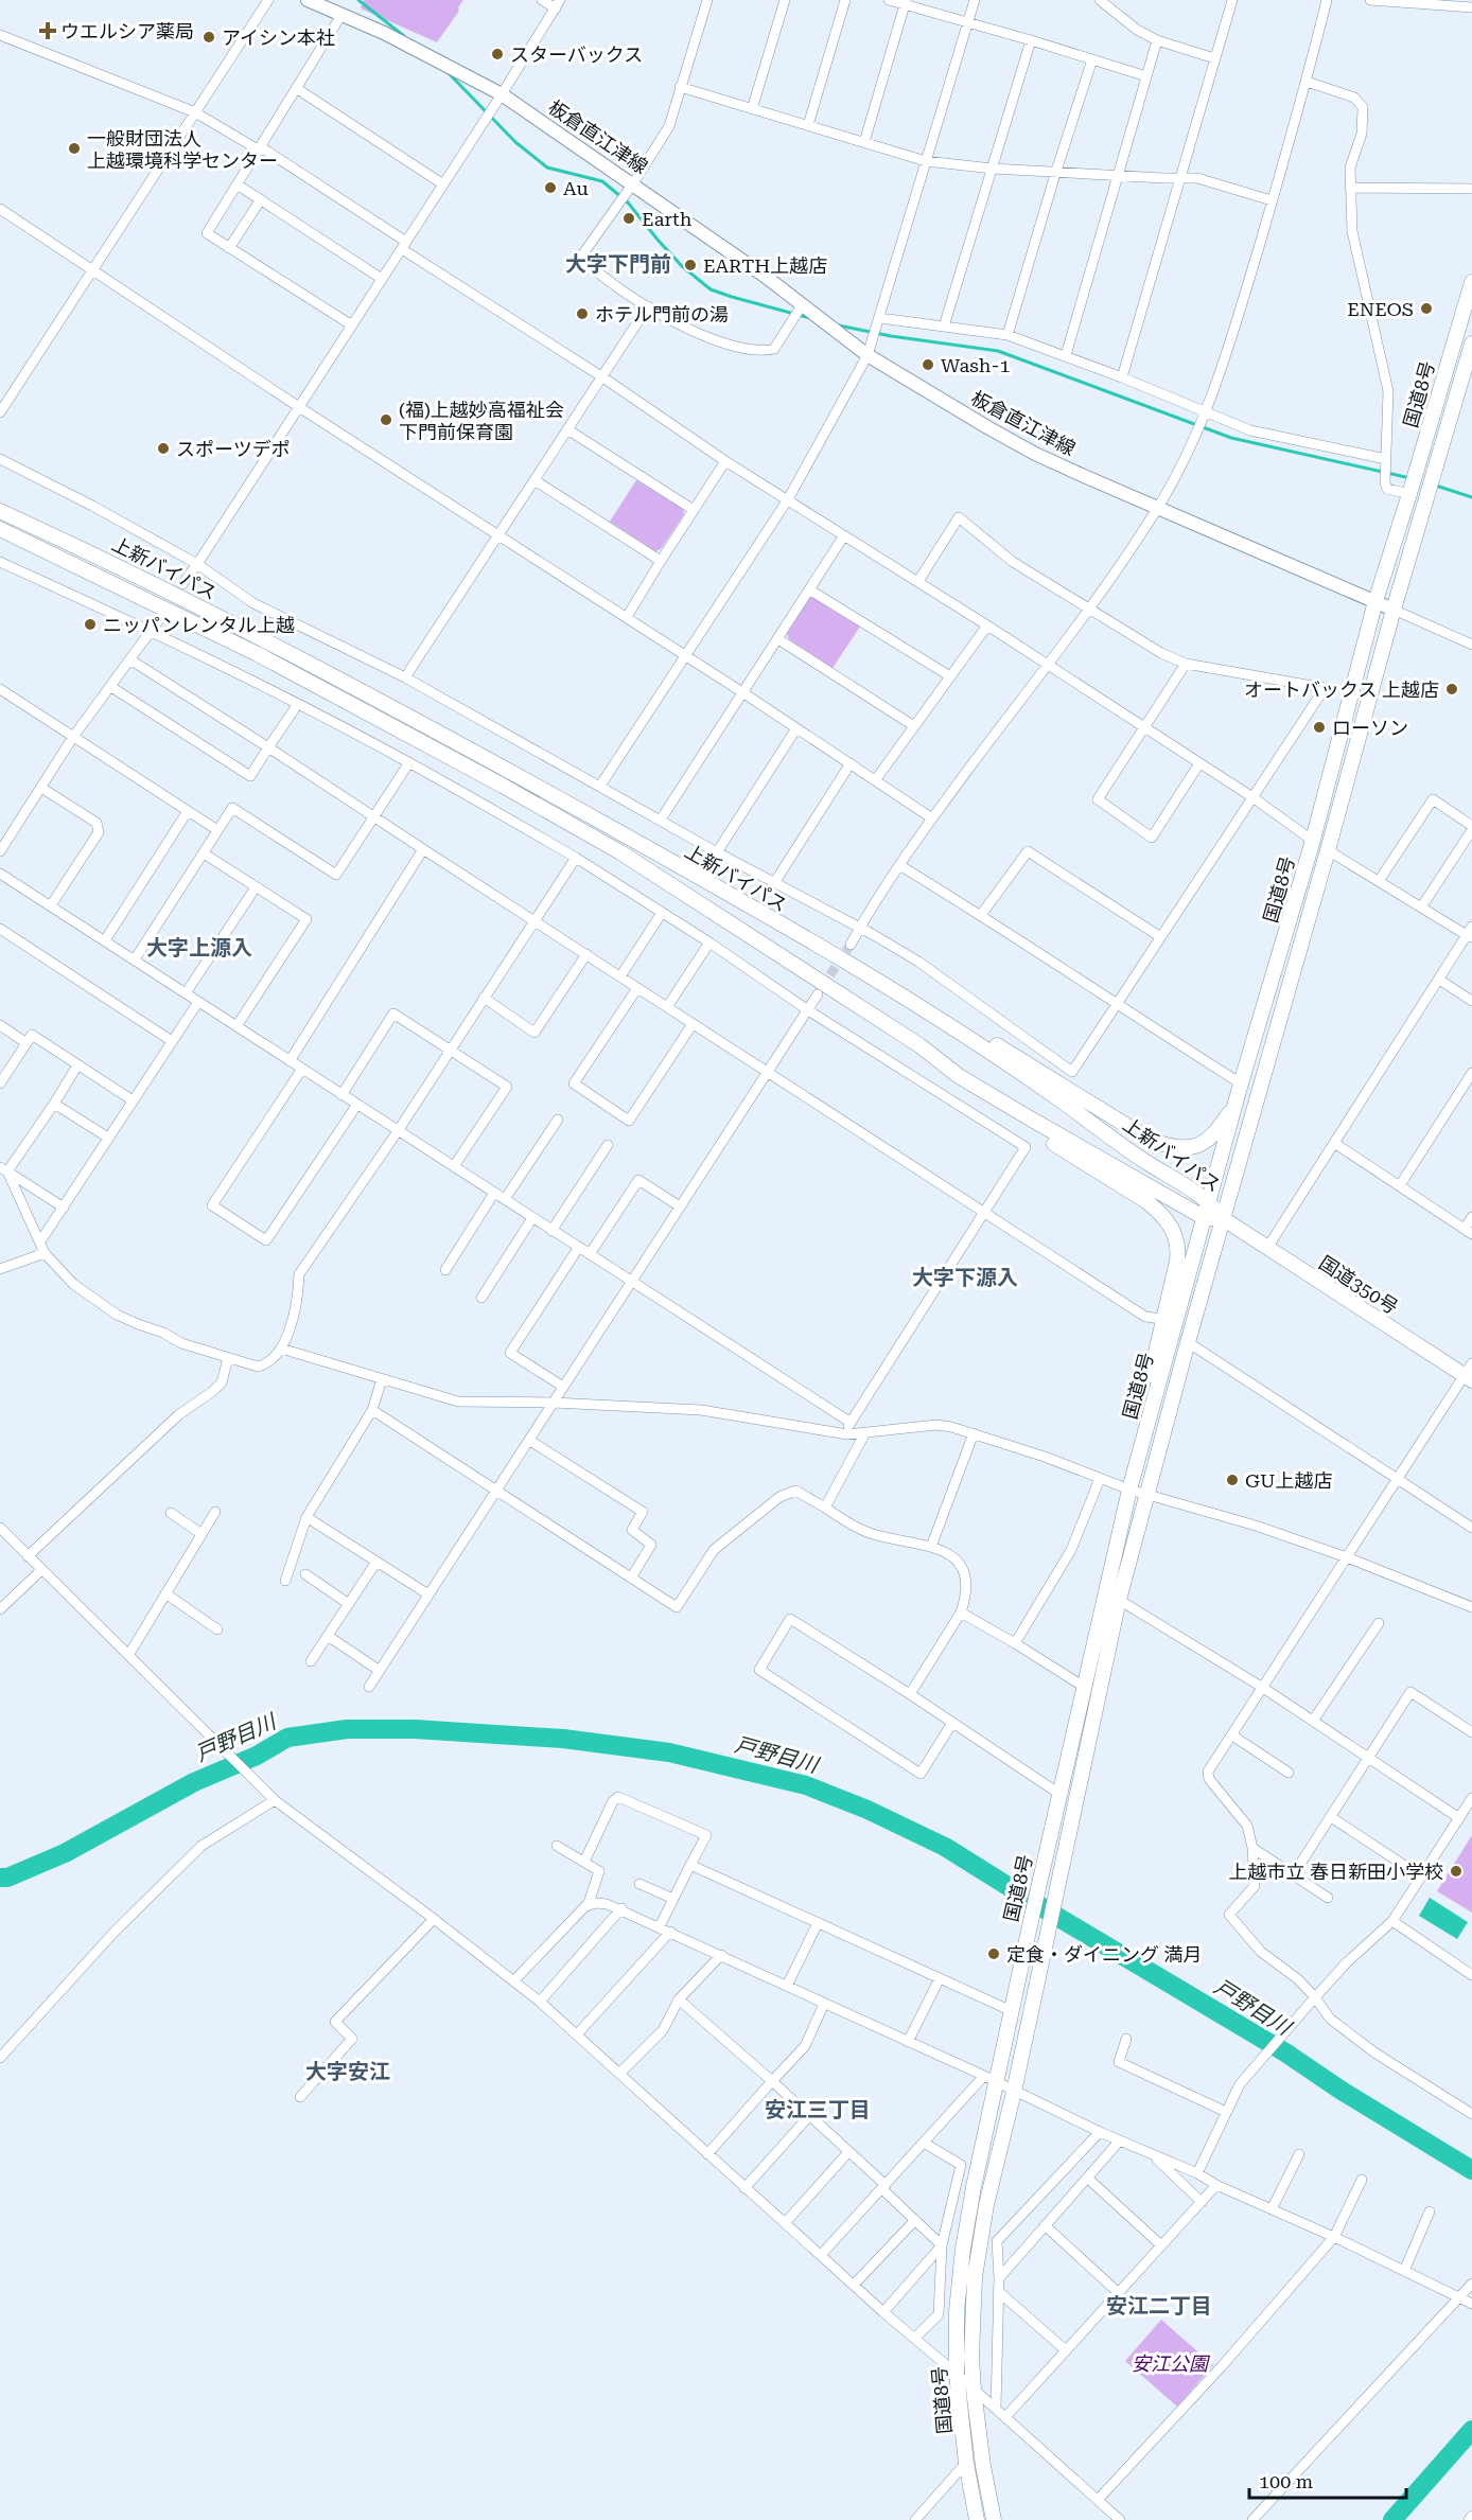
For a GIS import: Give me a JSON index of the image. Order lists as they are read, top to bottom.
{
  "streets": {
    "highway": ["国道8号", "上新バイパス", "国道350号"],
    "main road": ["板倉直江津線"]
  },
  "crossings": [
    ["板倉直江津線", "国道8号"],
    ["国道8号", "上新バイパス"],
    ["国道8号", "国道350号"],
    ["上新バイパス", "国道350号"]
  ],
  "districts": [
    "大字下門前",
    "大字上源入",
    "大字下源入",
    "大字安江",
    "安江三丁目",
    "安江二丁目"
  ],
  "water": ["戸野目川"],
  "parks": ["安江公園"],
  "places": {
    "health": ["ウエルシア薬局"],
    "other": [
      "アイシン本社",
      "スターバックス",
      "一般財団法人 上越環境科学センター",
      "Au",
      "Earth",
      "EARTH上越店",
      "ENEOS",
      "ホテル門前の湯",
      "Wash-1",
      "(福)上越妙高福祉会 下門前保育園",
      "スポーツデポ",
      "ニッパンレンタル上越",
      "オートバックス 上越店",
      "ローソン",
      "GU上越店",
      "上越市立 春日新田小学校",
      "定食・ダイニング 満月"
    ]
  },
  "scale_bar": "100 m"
}
